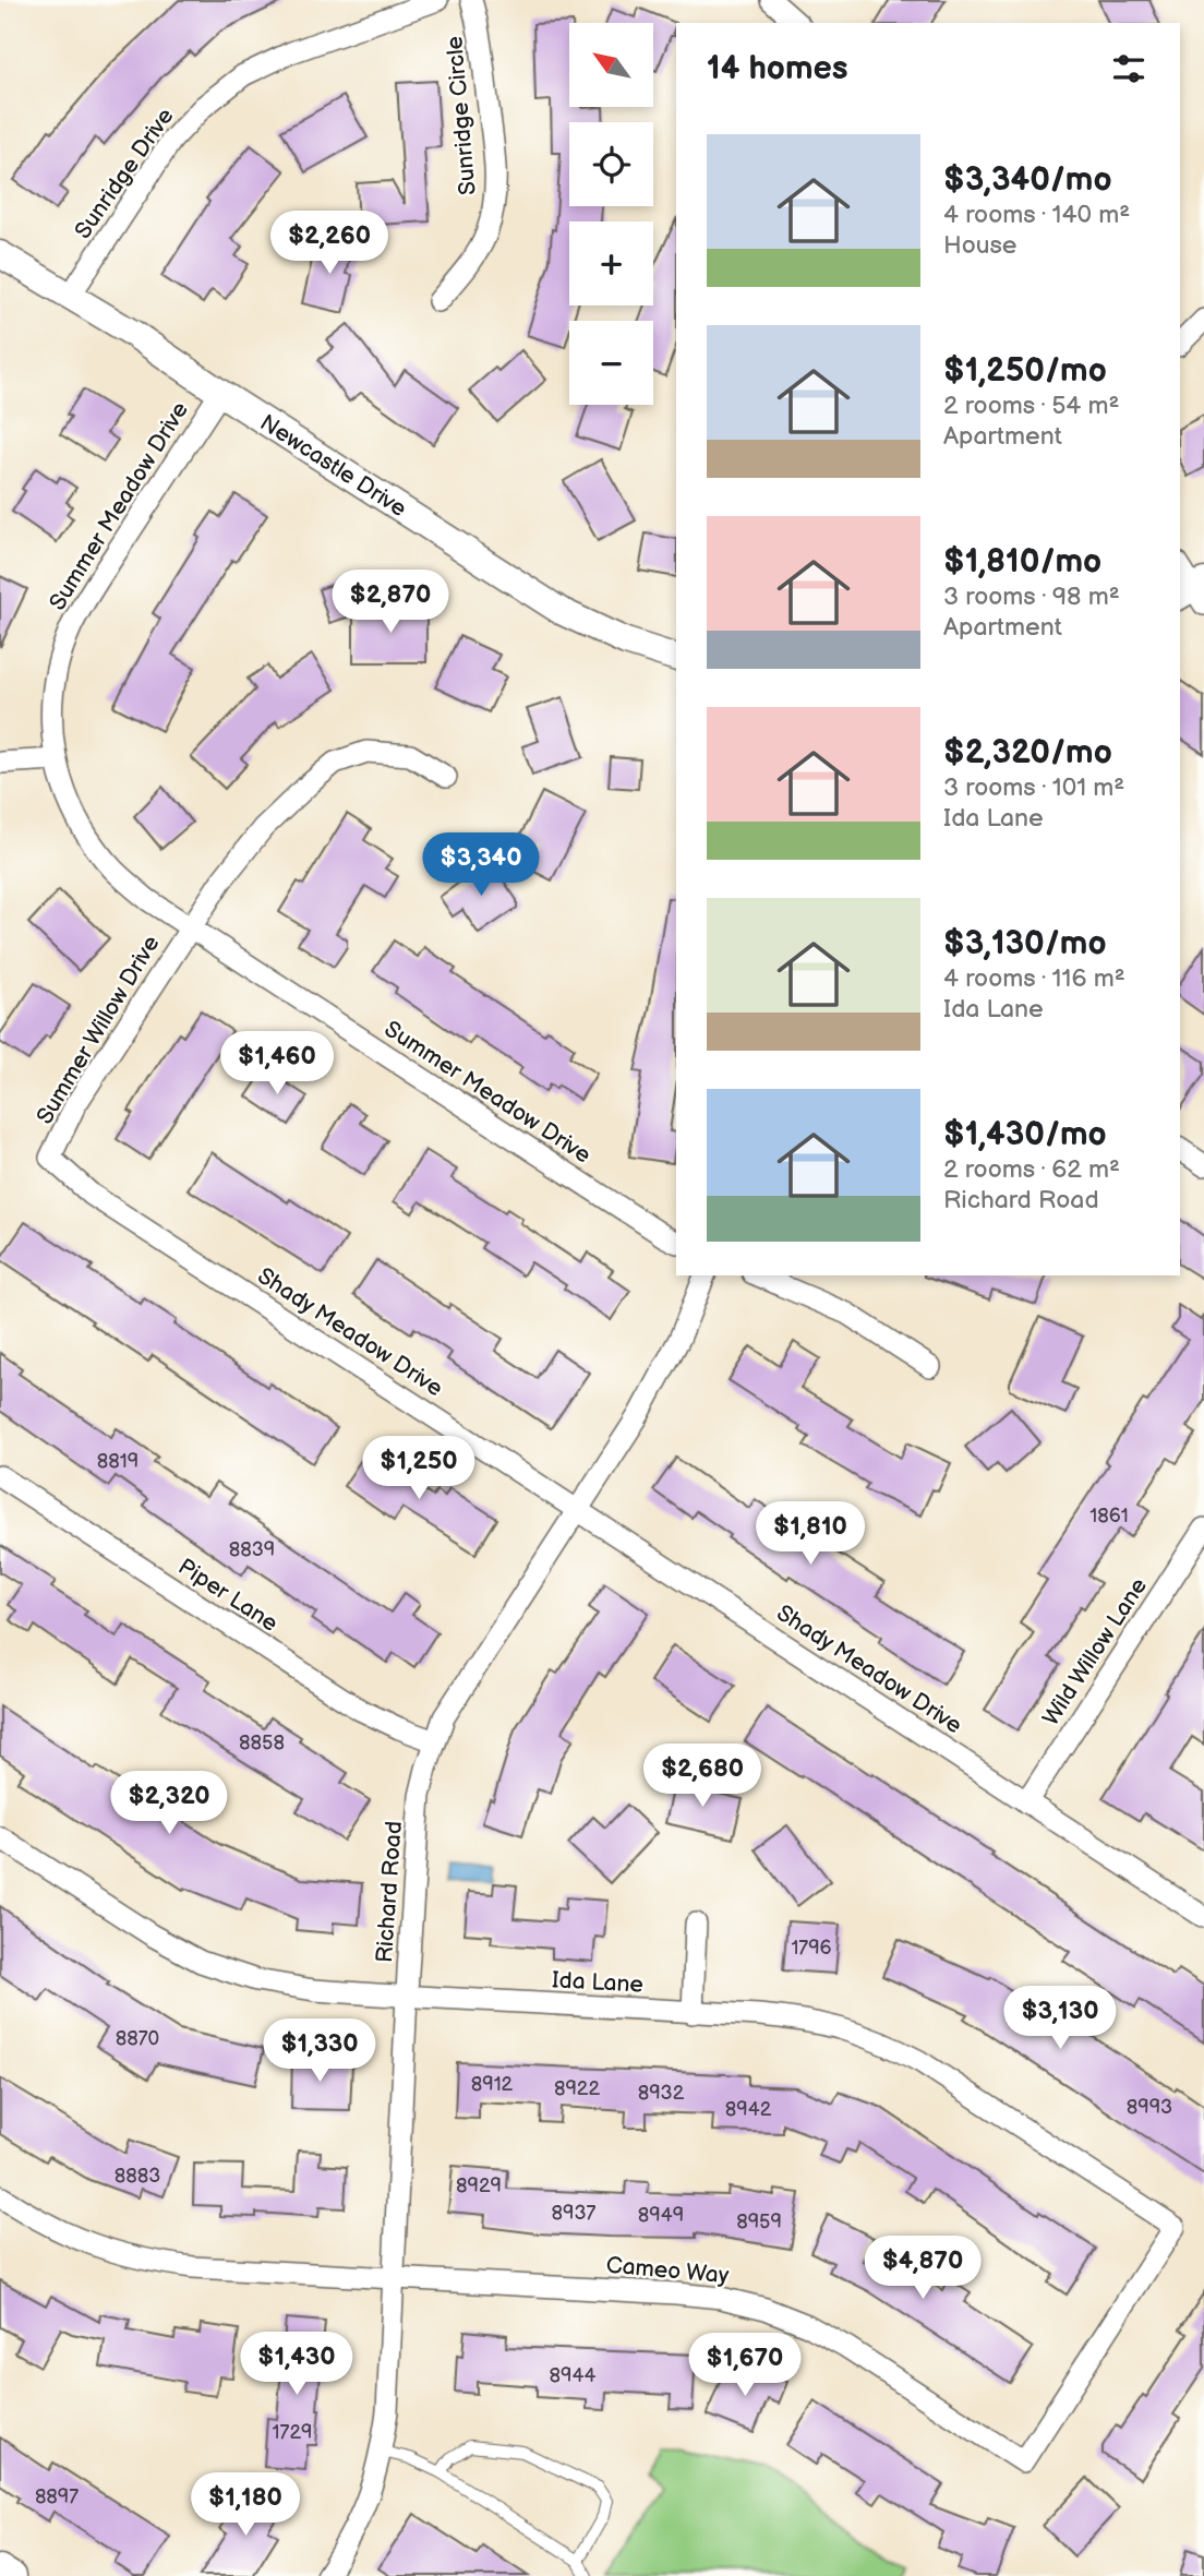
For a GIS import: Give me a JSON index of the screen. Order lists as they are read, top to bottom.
{
  "streets": {
    "street": [
      "Sunridge Circle",
      "Sunridge Drive",
      "Newcastle Drive",
      "Summer Meadow Drive",
      "Summer Willow Drive",
      "Shady Meadow Drive",
      "Piper Lane",
      "Wild Willow Lane",
      "Richard Road",
      "Ida Lane",
      "Cameo Way"
    ]
  },
  "crossings": [
    ["Sunridge Drive", "Newcastle Drive"],
    ["Newcastle Drive", "Summer Meadow Drive"],
    ["Summer Meadow Drive", "Summer Willow Drive"],
    ["Summer Willow Drive", "Shady Meadow Drive"],
    ["Shady Meadow Drive", "Wild Willow Lane"],
    ["Shady Meadow Drive", "Richard Road"],
    ["Piper Lane", "Richard Road"],
    ["Richard Road", "Ida Lane"],
    ["Richard Road", "Cameo Way"],
    ["Ida Lane", "Cameo Way"]
  ],
  "house_numbers": [
    "8819",
    "1861",
    "8839",
    "8858",
    "1796",
    "8870",
    "8912",
    "8922",
    "8932",
    "8993",
    "8942",
    "8883",
    "8929",
    "8937",
    "8949",
    "8959",
    "8944",
    "1729",
    "8897"
  ],
  "north": "top left",
  "page": {
    "map_buttons": ["+", "−"],
    "heading": "14 homes",
    "list": [
      {
        "name": "$3,340/mo",
        "note": "4 rooms · 140 m² · House"
      },
      {
        "name": "$1,250/mo",
        "note": "2 rooms · 54 m² · Apartment"
      },
      {
        "name": "$1,810/mo",
        "note": "3 rooms · 98 m² · Apartment"
      },
      {
        "name": "$2,320/mo",
        "note": "3 rooms · 101 m² · Ida Lane"
      },
      {
        "name": "$3,130/mo",
        "note": "4 rooms · 116 m² · Ida Lane"
      },
      {
        "name": "$1,430/mo",
        "note": "2 rooms · 62 m² · Richard Road"
      }
    ],
    "price": [
      "$2,260",
      "$2,870",
      "$3,340",
      "$1,460",
      "$1,250",
      "$1,810",
      "$2,680",
      "$2,320",
      "$3,130",
      "$1,330",
      "$4,870",
      "$1,430",
      "$1,670",
      "$1,180"
    ]
  }
}
